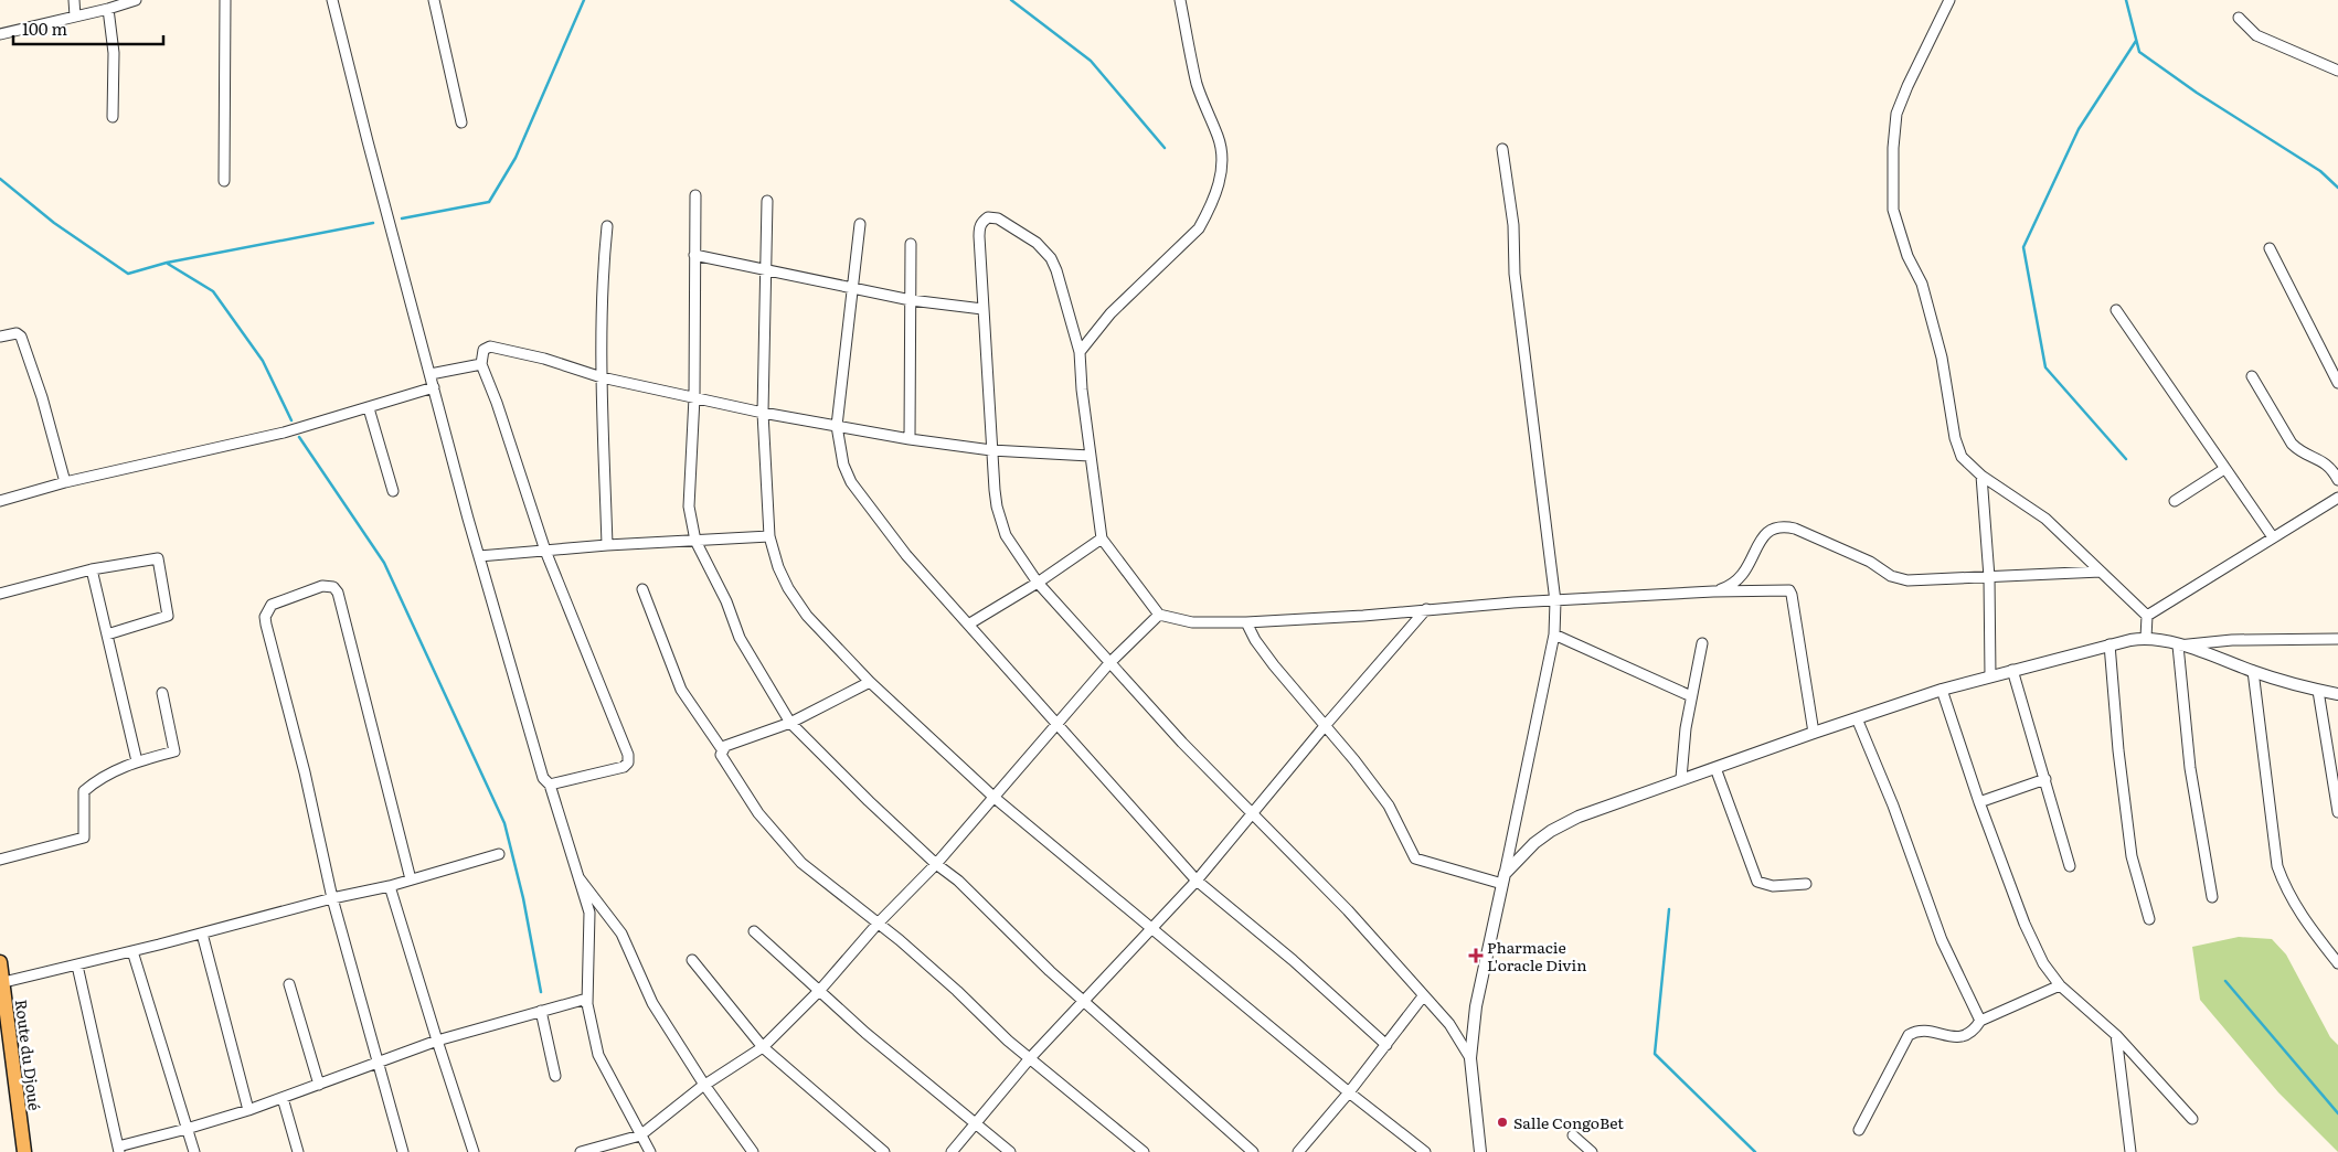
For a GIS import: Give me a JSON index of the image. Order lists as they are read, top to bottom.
{
  "streets": {
    "main road": ["Route du Djoué"]
  },
  "places": {
    "health": ["Pharmacie L'oracle Divin"],
    "other": ["Salle CongoBet"]
  },
  "scale_bar": "100 m"
}
